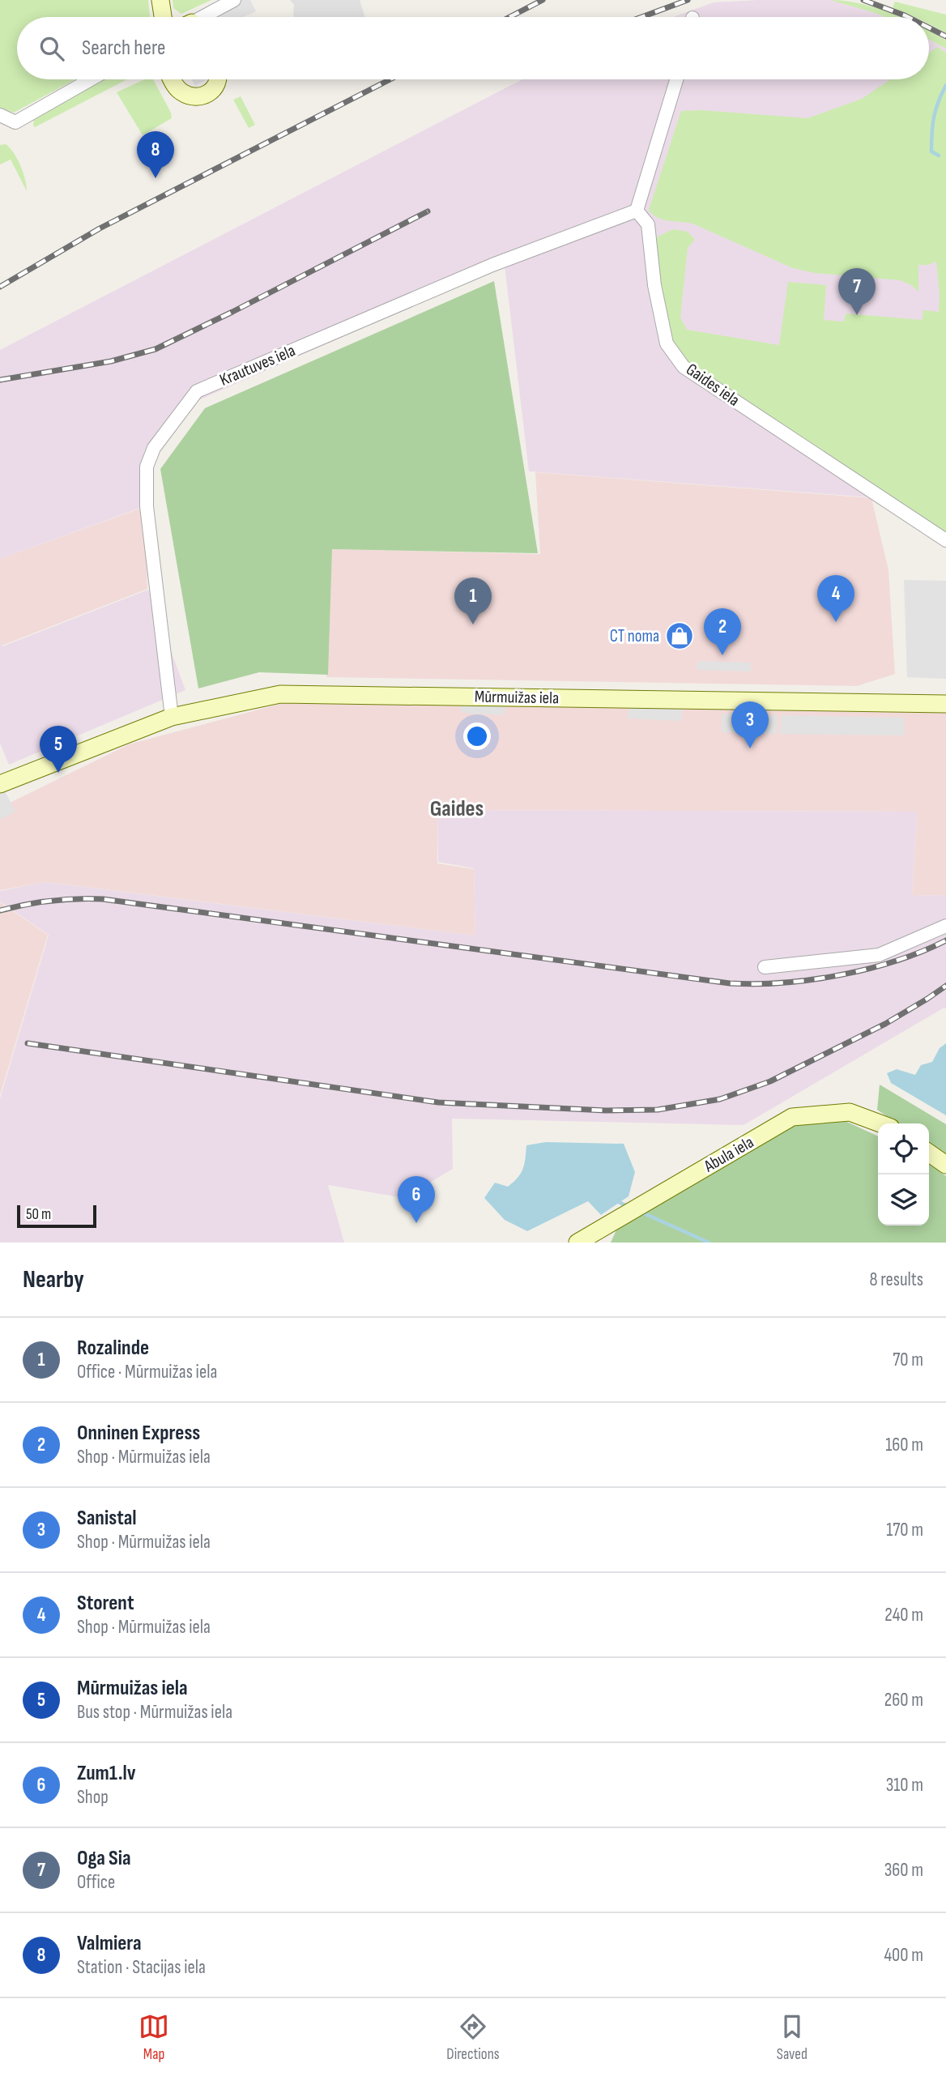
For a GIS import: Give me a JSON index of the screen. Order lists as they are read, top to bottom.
{
  "streets": {
    "street": [
      "Krautuves iela",
      "Gaides iela",
      "Mūrmuižas iela",
      "Abula iela"
    ]
  },
  "crossings": [
    ["Krautuves iela", "Gaides iela"],
    ["Krautuves iela", "Mūrmuižas iela"]
  ],
  "districts": ["Gaides"],
  "places": {
    "shop": ["CT noma"]
  },
  "scale_bar": "50 m",
  "page": {
    "search": "Search here",
    "pins": [
      "8",
      "7",
      "4",
      "1",
      "2",
      "3",
      "5",
      "6"
    ],
    "scale": "50 m",
    "heading": ["Nearby", "8 results"],
    "list": [
      {
        "mark": "1",
        "name": "Rozalinde",
        "note": "Office · Mūrmuižas iela",
        "value": "70 m"
      },
      {
        "mark": "2",
        "name": "Onninen Express",
        "note": "Shop · Mūrmuižas iela",
        "value": "160 m"
      },
      {
        "mark": "3",
        "name": "Sanistal",
        "note": "Shop · Mūrmuižas iela",
        "value": "170 m"
      },
      {
        "mark": "4",
        "name": "Storent",
        "note": "Shop · Mūrmuižas iela",
        "value": "240 m"
      },
      {
        "mark": "5",
        "name": "Mūrmuižas iela",
        "note": "Bus stop · Mūrmuižas iela",
        "value": "260 m"
      },
      {
        "mark": "6",
        "name": "Zum1.lv",
        "note": "Shop",
        "value": "310 m"
      },
      {
        "mark": "7",
        "name": "Oga Sia",
        "note": "Office",
        "value": "360 m"
      },
      {
        "mark": "8",
        "name": "Valmiera",
        "note": "Station · Stacijas iela",
        "value": "400 m"
      }
    ],
    "nav": ["Map", "Directions", "Saved"]
  }
}
